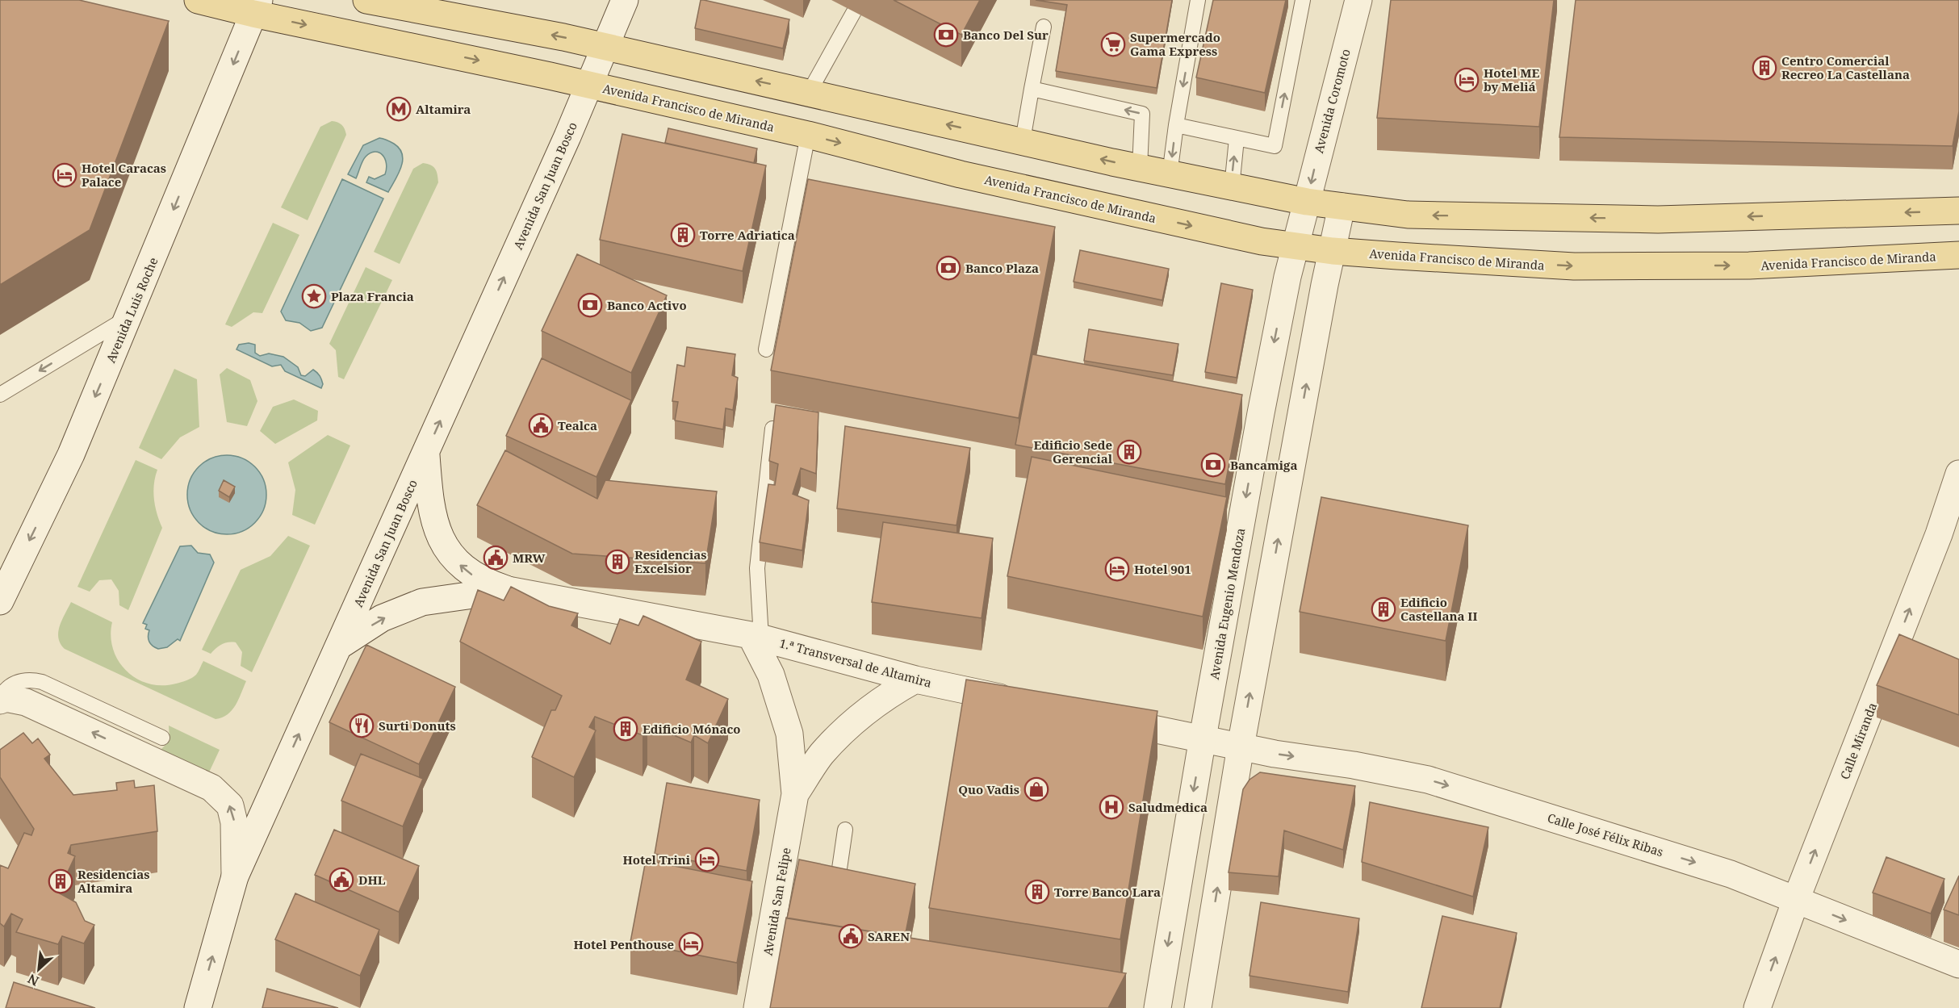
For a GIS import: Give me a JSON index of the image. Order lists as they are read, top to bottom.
{
  "streets": {
    "main road": ["Avenida Francisco de Miranda"],
    "street": [
      "Avenida Coromoto",
      "Avenida San Juan Bosco",
      "Avenida Luis Roche",
      "Avenida Eugenio Mendoza",
      "1.ª Transversal de Altamira",
      "Calle Miranda",
      "Calle José Félix Ribas",
      "Avenida San Felipe"
    ]
  },
  "crossings": [
    ["Avenida Coromoto", "Avenida Eugenio Mendoza"],
    ["Avenida Francisco de Miranda", "Avenida San Juan Bosco"],
    ["Avenida Francisco de Miranda", "Avenida Luis Roche"],
    ["Avenida Francisco de Miranda", "Avenida Eugenio Mendoza"],
    ["Avenida Eugenio Mendoza", "Calle José Félix Ribas"],
    ["1.ª Transversal de Altamira", "Avenida San Felipe"],
    ["Calle Miranda", "Calle José Félix Ribas"]
  ],
  "one_way": [
    "Avenida Coromoto",
    "Avenida San Juan Bosco",
    "Avenida Luis Roche",
    "Calle Miranda",
    "Calle José Félix Ribas"
  ],
  "places": {
    "bank": [
      "Banco Del Sur",
      "Banco Plaza",
      "Banco Activo",
      "Bancamiga"
    ],
    "supermarket": ["Supermercado Gama Express"],
    "building": [
      "Centro Comercial Recreo La Castellana",
      "Torre Adriatica",
      "Edificio Sede Gerencial",
      "Residencias Excelsior",
      "Edificio Castellana II",
      "Edificio Mónaco",
      "Residencias Altamira",
      "Torre Banco Lara"
    ],
    "hotel": [
      "Hotel ME by Meliá",
      "Hotel Caracas Palace",
      "Hotel 901",
      "Hotel Trini",
      "Hotel Penthouse"
    ],
    "metro station": ["Altamira"],
    "place": ["Plaza Francia"],
    "public building": [
      "Tealca",
      "MRW",
      "DHL",
      "SAREN"
    ],
    "restaurant": ["Surti Donuts"],
    "shop": ["Quo Vadis"],
    "hospital": ["Saludmedica"]
  },
  "north": "bottom left"
}
